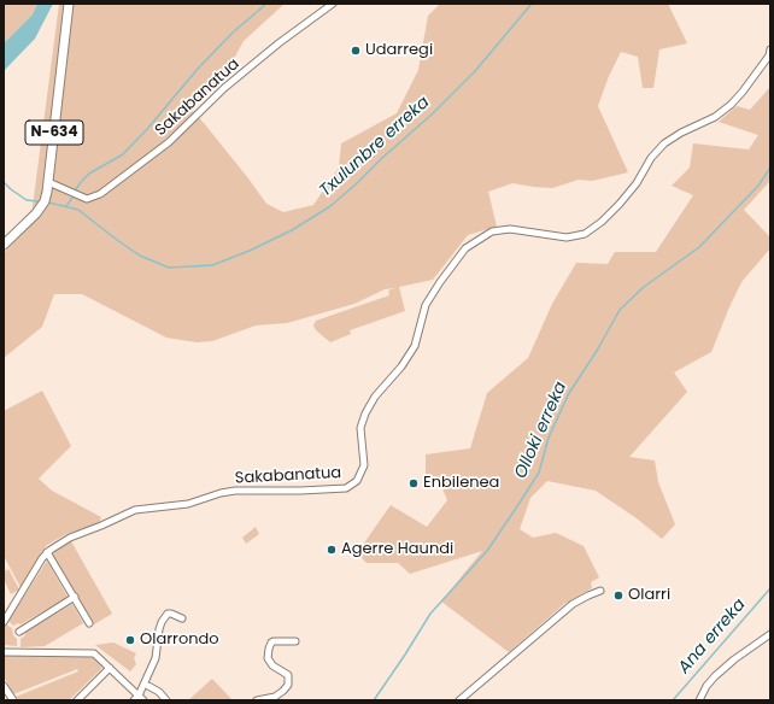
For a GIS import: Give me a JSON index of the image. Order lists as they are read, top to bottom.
{
  "streets": {
    "highway": ["N-634"],
    "street": ["Sakabanatua"]
  },
  "crossings": [
    ["Sakabanatua", "N-634"]
  ],
  "water": ["Txulunbre erreka", "Olloki erreka", "Ana erreka"],
  "places": [
    "Udarregi",
    "Enbilenea",
    "Agerre Haundi",
    "Olarri",
    "Olarrondo"
  ]
}
